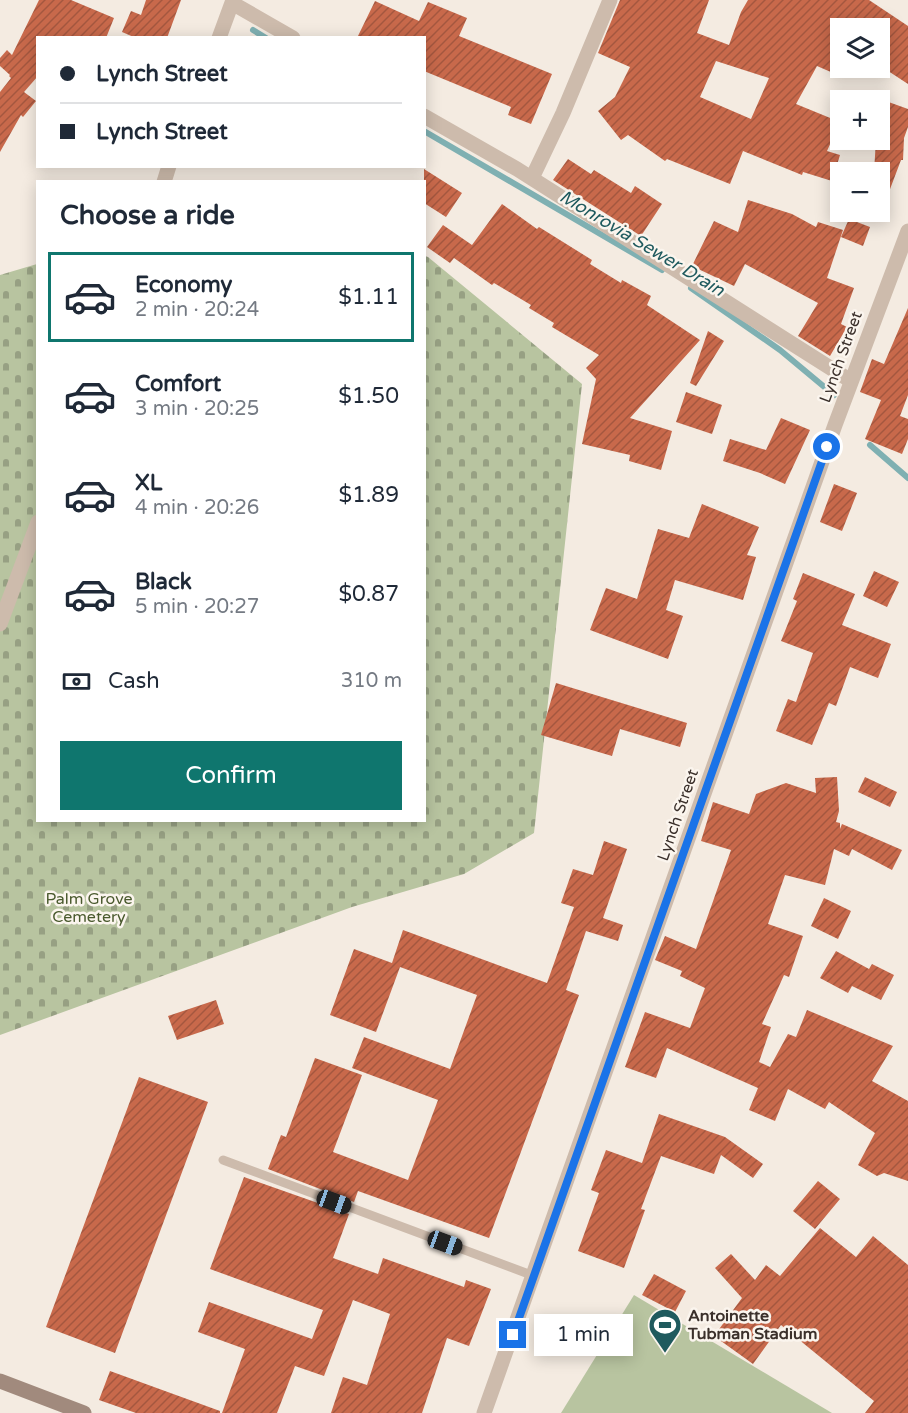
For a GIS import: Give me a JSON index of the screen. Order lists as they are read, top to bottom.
{
  "streets": {
    "street": ["Lynch Street"]
  },
  "water": ["Monrovia Sewer Drain"],
  "parks": ["Palm Grove Cemetery"],
  "places": {
    "sports": ["Antoinette Tubman Stadium"]
  },
  "page": {
    "map_buttons": ["+", "−"],
    "banner": ["Lynch Street", "Lynch Street"],
    "heading": "Choose a ride",
    "list": [
      {
        "name": "Economy",
        "note": "2 min · 20:24",
        "value": "$1.11"
      },
      {
        "name": "Comfort",
        "note": "3 min · 20:25",
        "value": "$1.50"
      },
      {
        "name": "XL",
        "note": "4 min · 20:26",
        "value": "$1.89"
      },
      {
        "name": "Black",
        "note": "5 min · 20:27",
        "value": "$0.87"
      }
    ],
    "pay": ["Cash", "310 m"],
    "buttons": "Confirm",
    "bubble": "1 min"
  }
}
